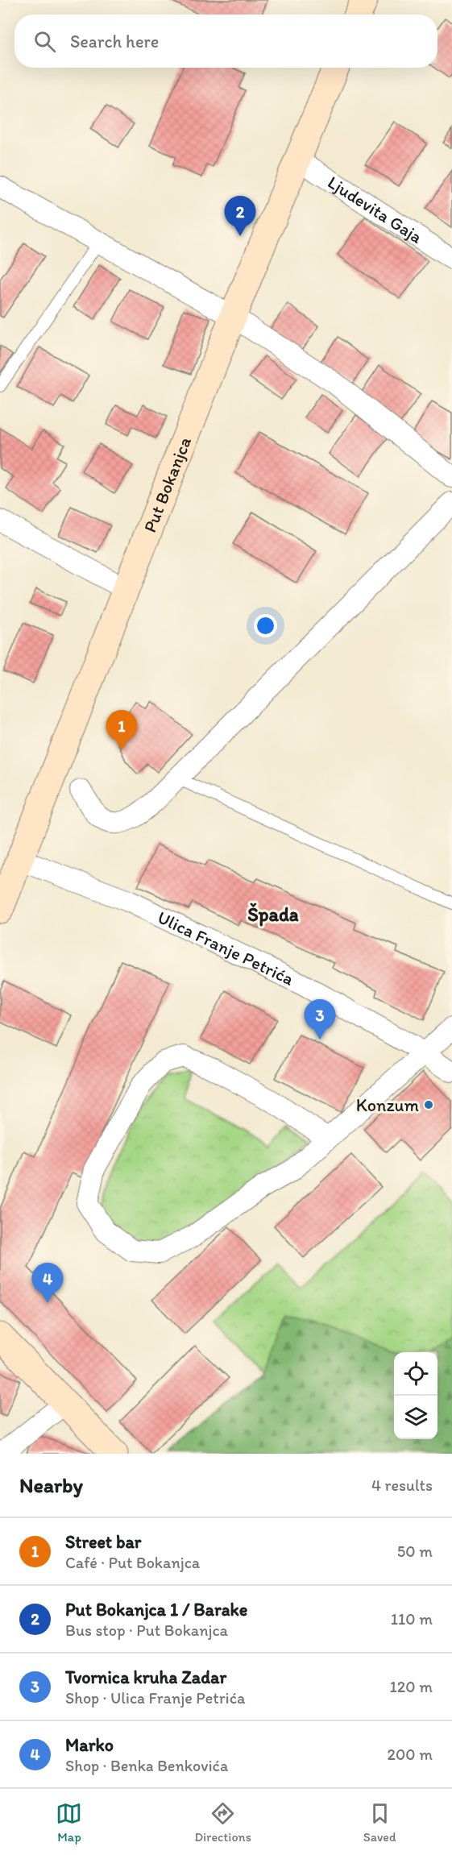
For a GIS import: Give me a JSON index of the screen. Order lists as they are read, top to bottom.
{
  "streets": {
    "main road": ["Put Bokanjca"],
    "street": ["Ljudevita Gaja", "Ulica Franje Petrića"]
  },
  "crossings": [
    ["Ljudevita Gaja", "Put Bokanjca"],
    ["Put Bokanjca", "Ulica Franje Petrića"]
  ],
  "districts": ["Špada"],
  "places": ["Konzum"],
  "page": {
    "search": "Search here",
    "pins": [
      "2",
      "1",
      "3",
      "4"
    ],
    "heading": ["Nearby", "4 results"],
    "list": [
      {
        "mark": "1",
        "name": "Street bar",
        "note": "Café · Put Bokanjca",
        "value": "50 m"
      },
      {
        "mark": "2",
        "name": "Put Bokanjca 1 / Barake",
        "note": "Bus stop · Put Bokanjca",
        "value": "110 m"
      },
      {
        "mark": "3",
        "name": "Tvornica kruha Zadar",
        "note": "Shop · Ulica Franje Petrića",
        "value": "120 m"
      },
      {
        "mark": "4",
        "name": "Marko",
        "note": "Shop · Benka Benkovića",
        "value": "200 m"
      }
    ],
    "nav": ["Map", "Directions", "Saved"]
  }
}
